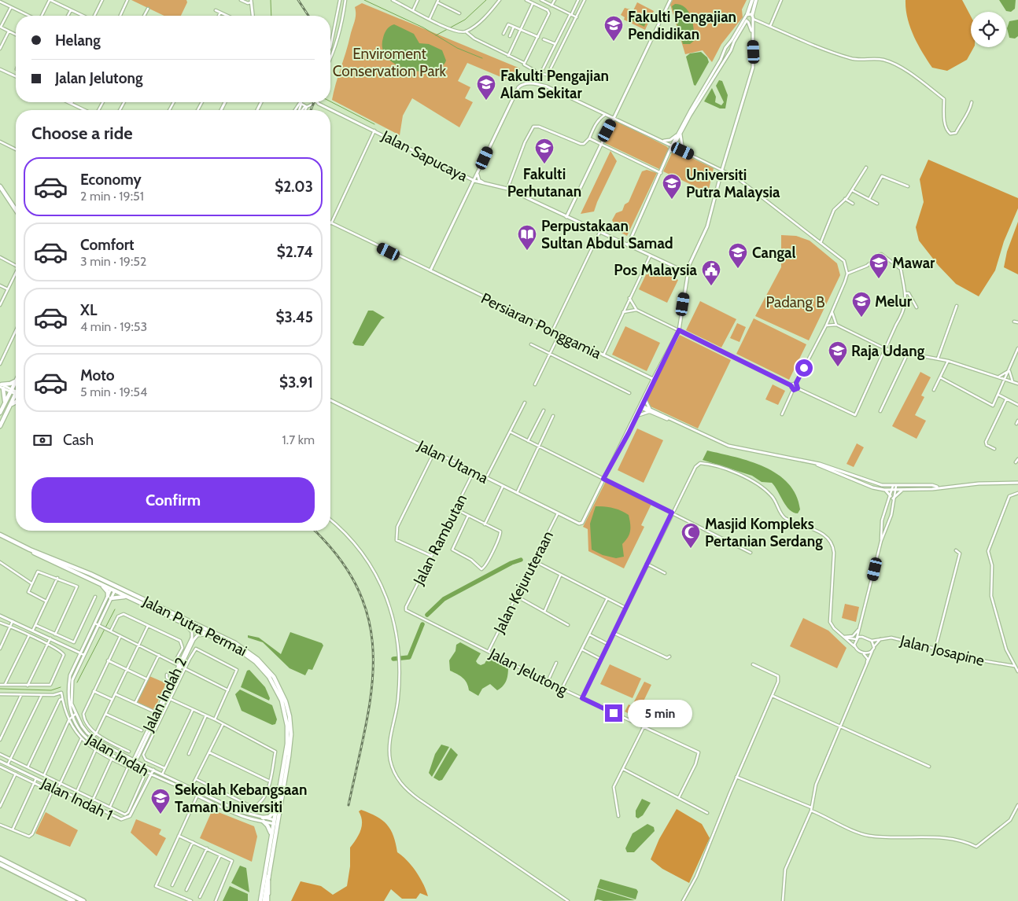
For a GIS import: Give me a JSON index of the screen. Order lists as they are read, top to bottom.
{
  "streets": {
    "main road": ["Jalan Putra Permai"],
    "street": [
      "Jalan Sapucaya",
      "Persiaran Ponggamia",
      "Jalan Utama",
      "Jalan Rambutan",
      "Jalan Kejuruteraan",
      "Jalan Josapine",
      "Jalan Jelutong",
      "Jalan Indah 2",
      "Jalan Indah",
      "Jalan Indah 1"
    ]
  },
  "crossings": [
    ["Jalan Utama", "Jalan Rambutan"],
    ["Jalan Utama", "Jalan Kejuruteraan"],
    ["Jalan Rambutan", "Jalan Jelutong"],
    ["Jalan Kejuruteraan", "Jalan Jelutong"],
    ["Jalan Putra Permai", "Jalan Indah 2"],
    ["Jalan Putra Permai", "Jalan Indah"],
    ["Jalan Indah 2", "Jalan Indah"],
    ["Jalan Indah", "Jalan Indah 1"]
  ],
  "parks": ["Enviroment Conservation Park", "Padang B"],
  "places": {
    "school or university": [
      "Fakulti Pengajian Pendidikan",
      "Fakulti Pengajian Alam Sekitar",
      "Fakulti Perhutanan",
      "Universiti Putra Malaysia",
      "Cangal",
      "Mawar",
      "Melur",
      "Raja Udang",
      "Sekolah Kebangsaan Taman Universiti"
    ],
    "library": ["Perpustakaan Sultan Abdul Samad"],
    "public building": ["Pos Malaysia"],
    "mosque": ["Masjid Kompleks Pertanian Serdang"]
  },
  "page": {
    "banner": ["Helang", "Jalan Jelutong"],
    "heading": "Choose a ride",
    "list": [
      {
        "name": "Economy",
        "note": "2 min · 19:51",
        "value": "$2.03"
      },
      {
        "name": "Comfort",
        "note": "3 min · 19:52",
        "value": "$2.74"
      },
      {
        "name": "XL",
        "note": "4 min · 19:53",
        "value": "$3.45"
      },
      {
        "name": "Moto",
        "note": "5 min · 19:54",
        "value": "$3.91"
      }
    ],
    "pay": ["Cash", "1.7 km"],
    "buttons": "Confirm",
    "bubble": "5 min"
  }
}
